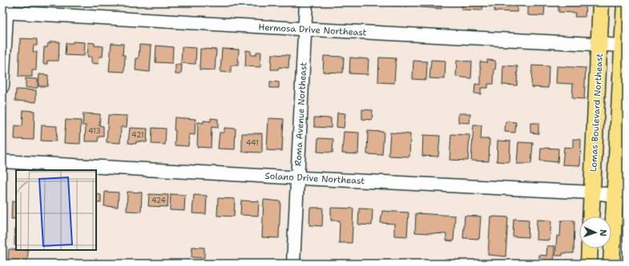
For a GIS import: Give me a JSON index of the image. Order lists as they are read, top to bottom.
{
  "streets": {
    "main road": ["Lomas Boulevard Northeast"],
    "street": ["Hermosa Drive Northeast", "Roma Avenue Northeast", "Solano Drive Northeast"]
  },
  "crossings": [
    ["Hermosa Drive Northeast", "Lomas Boulevard Northeast"],
    ["Hermosa Drive Northeast", "Roma Avenue Northeast"],
    ["Lomas Boulevard Northeast", "Solano Drive Northeast"],
    ["Roma Avenue Northeast", "Solano Drive Northeast"]
  ],
  "house_numbers": [
    "413",
    "421",
    "441",
    "424"
  ],
  "north": "right"
}
